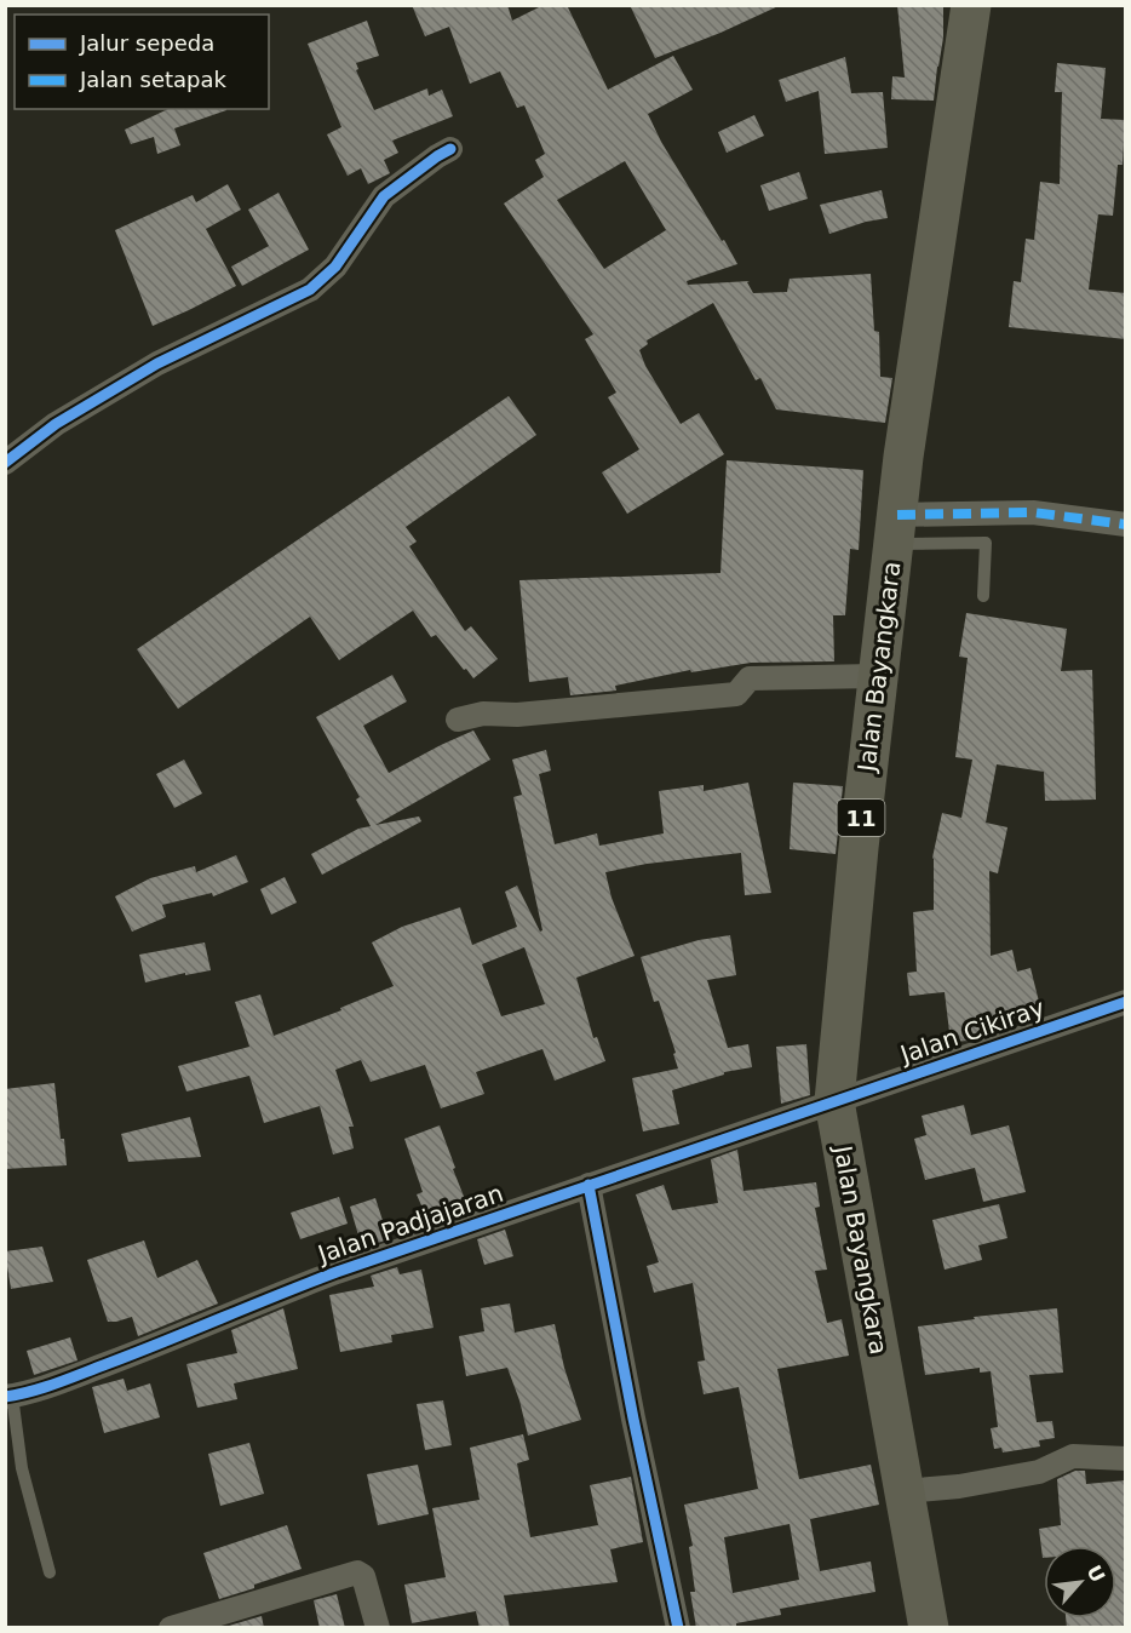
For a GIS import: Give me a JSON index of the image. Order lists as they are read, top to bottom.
{
  "streets": {
    "highway": ["Jalan Bayangkara", "11"],
    "street": ["Jalan Cikiray", "Jalan Padjajaran"]
  },
  "crossings": [
    ["Jalan Bayangkara", "Jalan Cikiray"],
    ["Jalan Bayangkara", "Jalan Padjajaran"],
    ["Jalan Cikiray", "Jalan Padjajaran"]
  ],
  "legend": ["Jalur sepeda", "Jalan setapak"],
  "north": "top right"
}
